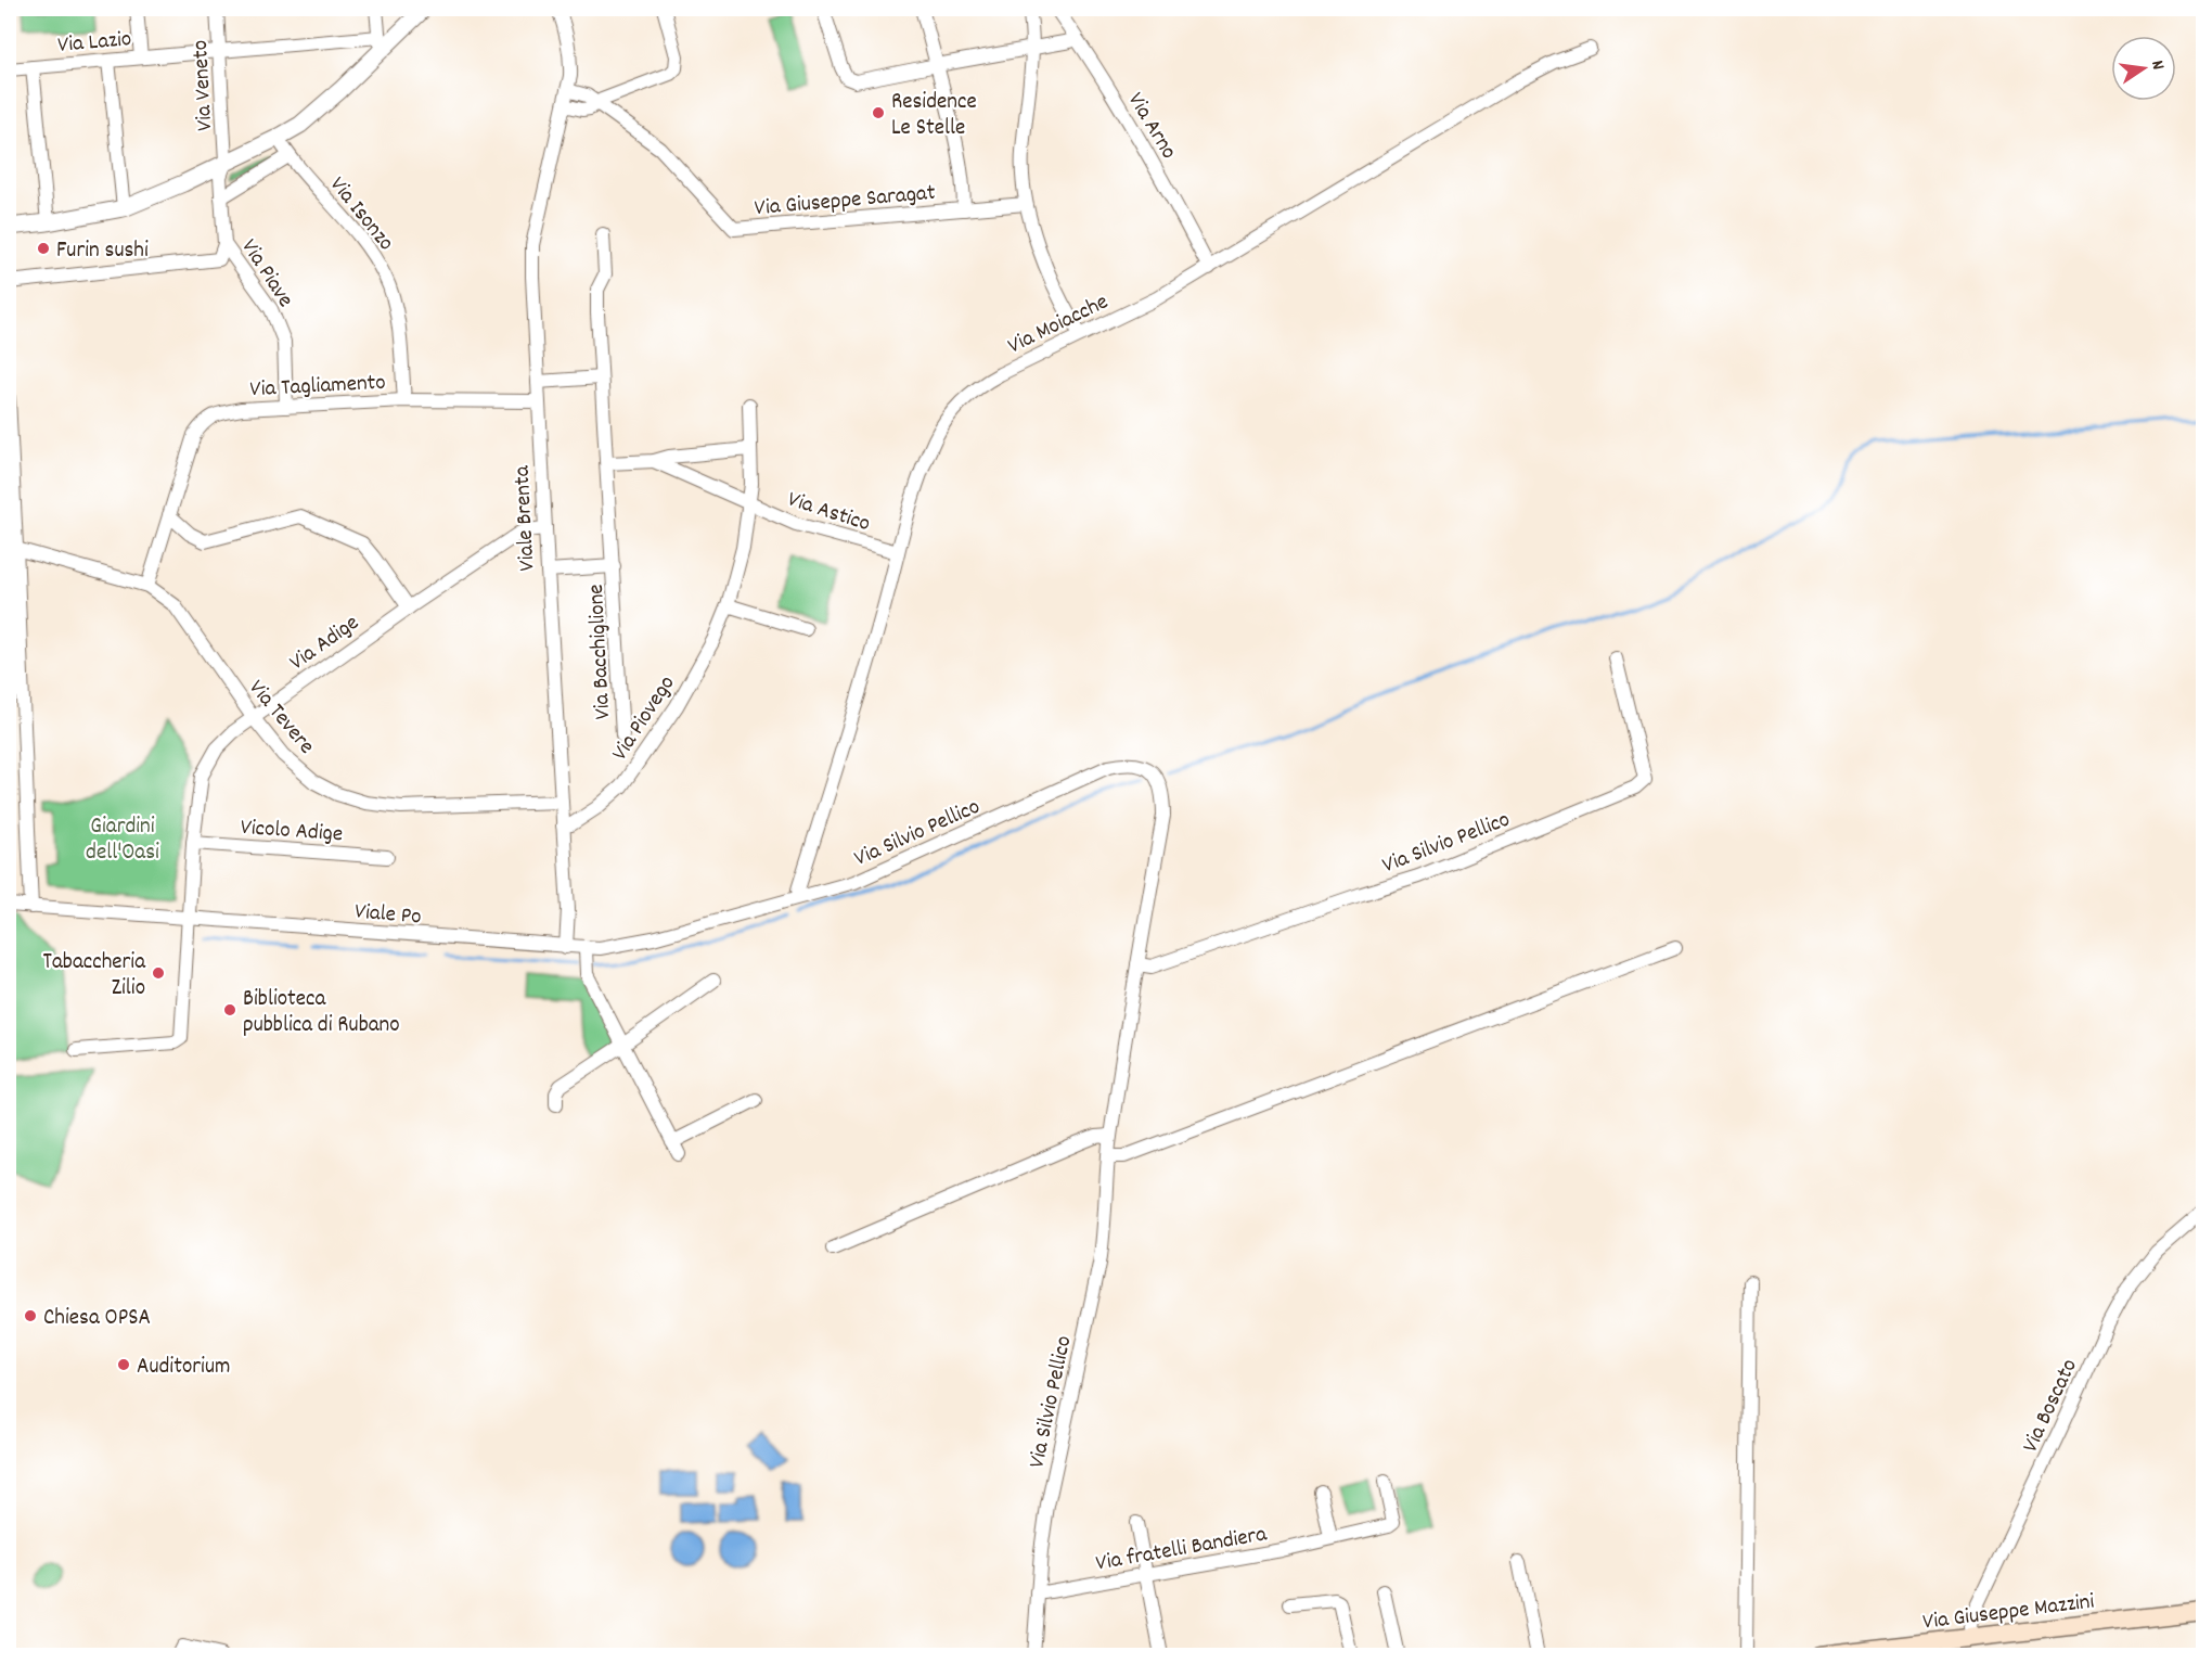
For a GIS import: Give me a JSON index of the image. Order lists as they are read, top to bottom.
{
  "streets": {
    "main road": ["Via Giuseppe Mazzini"],
    "street": [
      "Via Lazio",
      "Via Veneto",
      "Via Arno",
      "Via Giuseppe Saragat",
      "Via Isonzo",
      "Via Piave",
      "Via Moiacche",
      "Via Tagliamento",
      "Via Astico",
      "Viale Brenta",
      "Via Adige",
      "Via Bacchiglione",
      "Via Tevere",
      "Via Piovego",
      "Vicolo Adige",
      "Via Silvio Pellico",
      "Viale Po",
      "Via Boscato",
      "Via fratelli Bandiera"
    ]
  },
  "crossings": [
    ["Via Lazio", "Via Veneto"],
    ["Via Veneto", "Via Piave"],
    ["Via Arno", "Via Moiacche"],
    ["Via Isonzo", "Via Tagliamento"],
    ["Via Piave", "Via Tagliamento"],
    ["Via Moiacche", "Via Astico"],
    ["Via Moiacche", "Via Silvio Pellico"],
    ["Via Moiacche", "Viale Po"],
    ["Via Tagliamento", "Viale Brenta"],
    ["Via Tagliamento", "Via Tevere"],
    ["Via Astico", "Via Piovego"],
    ["Viale Brenta", "Via Adige"],
    ["Viale Brenta", "Via Bacchiglione"],
    ["Viale Brenta", "Via Tevere"],
    ["Viale Brenta", "Via Piovego"],
    ["Viale Brenta", "Viale Po"],
    ["Via Adige", "Via Tevere"],
    ["Via Adige", "Vicolo Adige"],
    ["Via Adige", "Viale Po"],
    ["Via Silvio Pellico", "Viale Po"],
    ["Via Silvio Pellico", "Via fratelli Bandiera"],
    ["Via Boscato", "Via Giuseppe Mazzini"]
  ],
  "parks": ["Giardini dell'Oasi"],
  "places": [
    "Residence Le Stelle",
    "Furin sushi",
    "Tabaccheria Zilio",
    "Biblioteca pubblica di Rubano",
    "Chiesa OPSA",
    "Auditorium"
  ],
  "north": "right"
}
